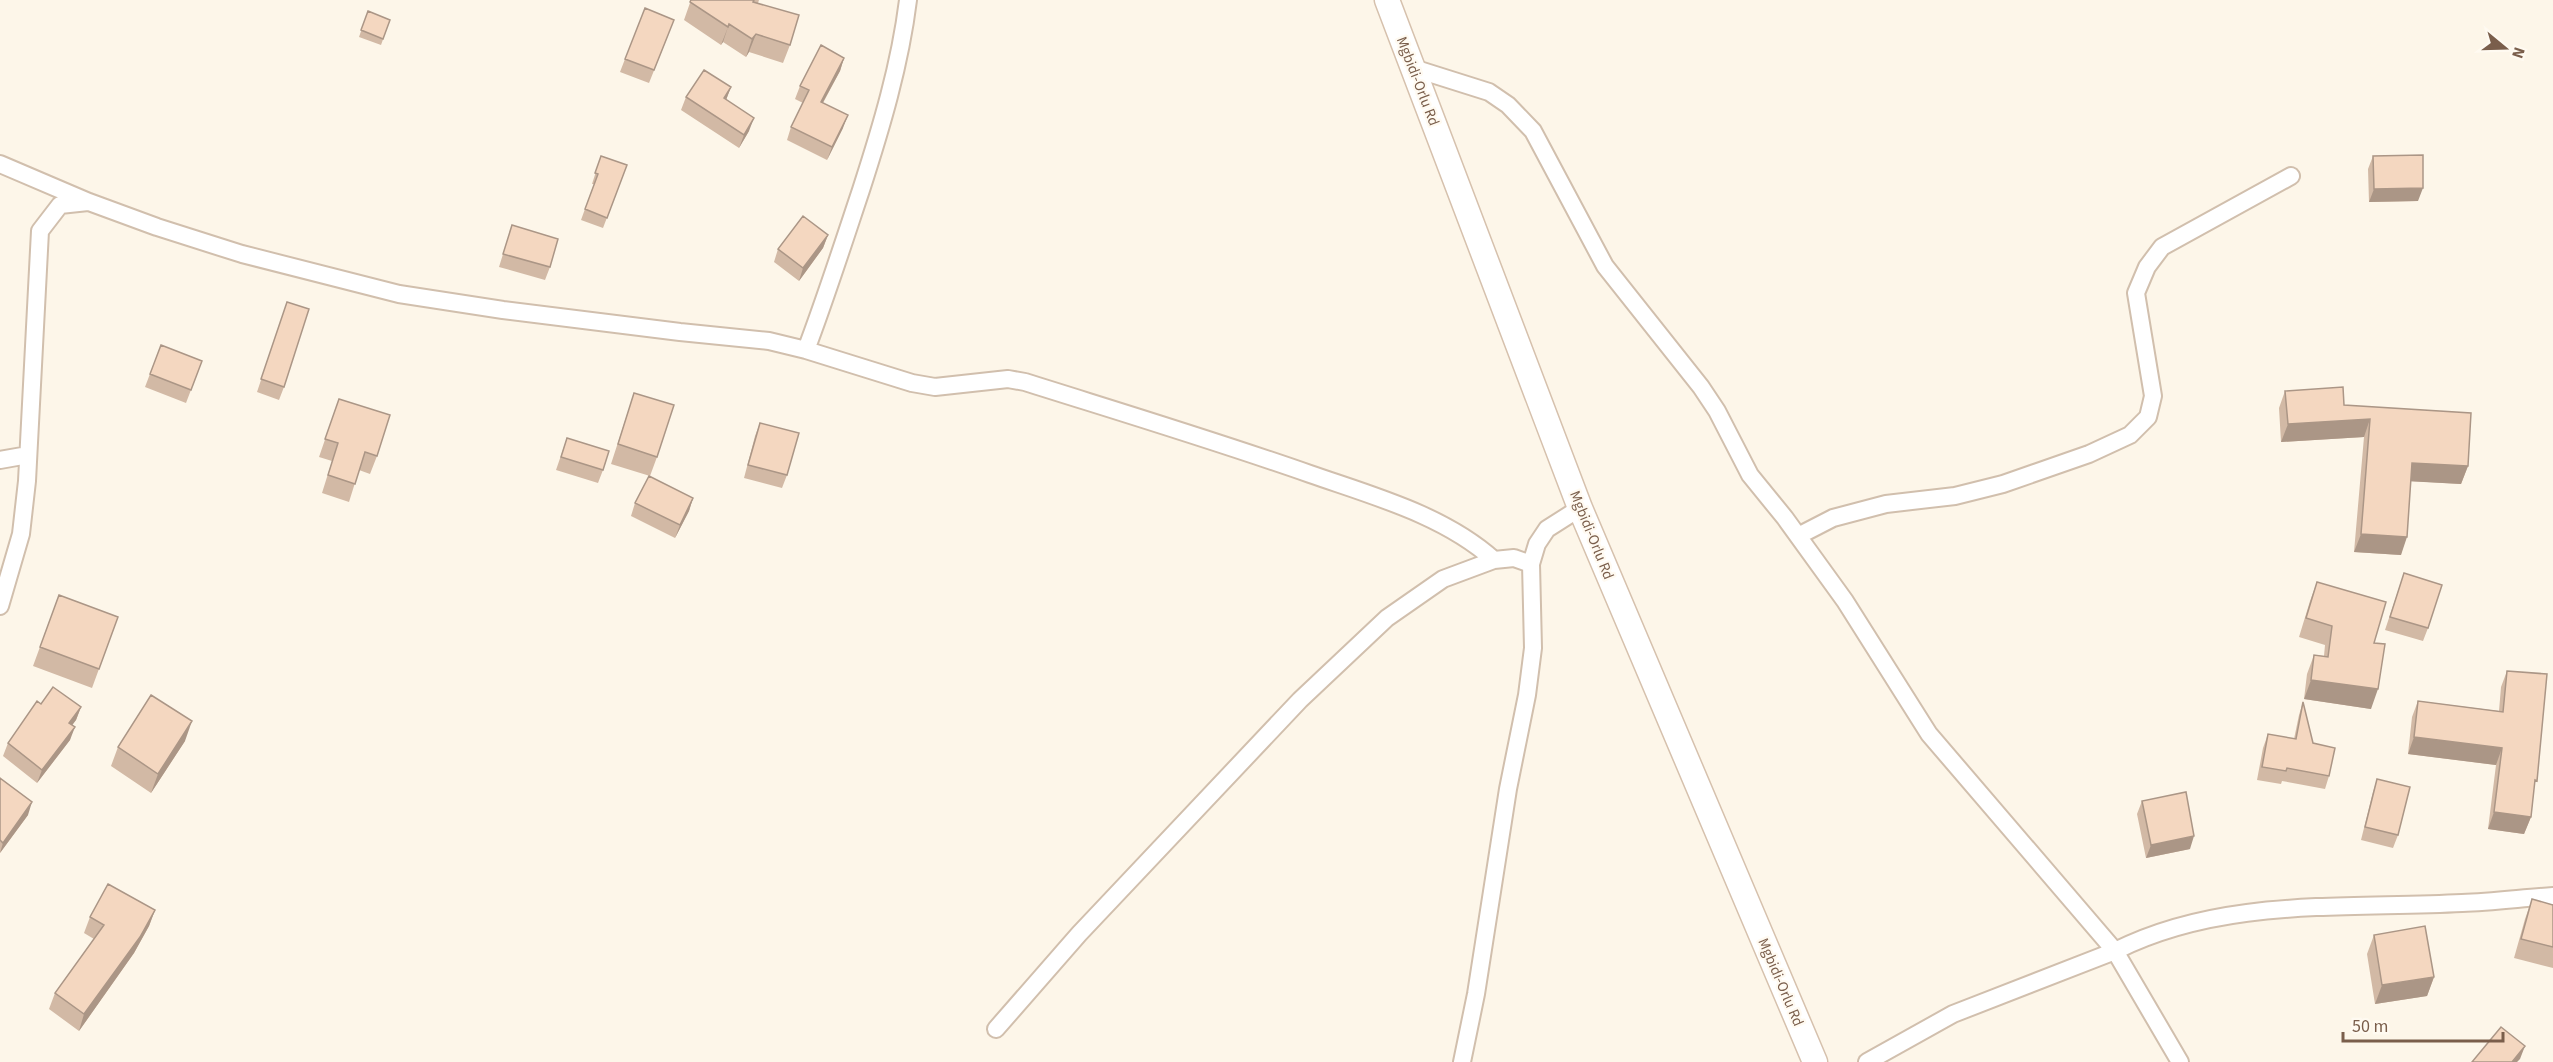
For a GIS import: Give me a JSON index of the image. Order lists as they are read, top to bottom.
{
  "streets": {
    "main road": ["Mgbidi-Orlu Rd"]
  },
  "scale_bar": "50 m",
  "north": "right"
}
